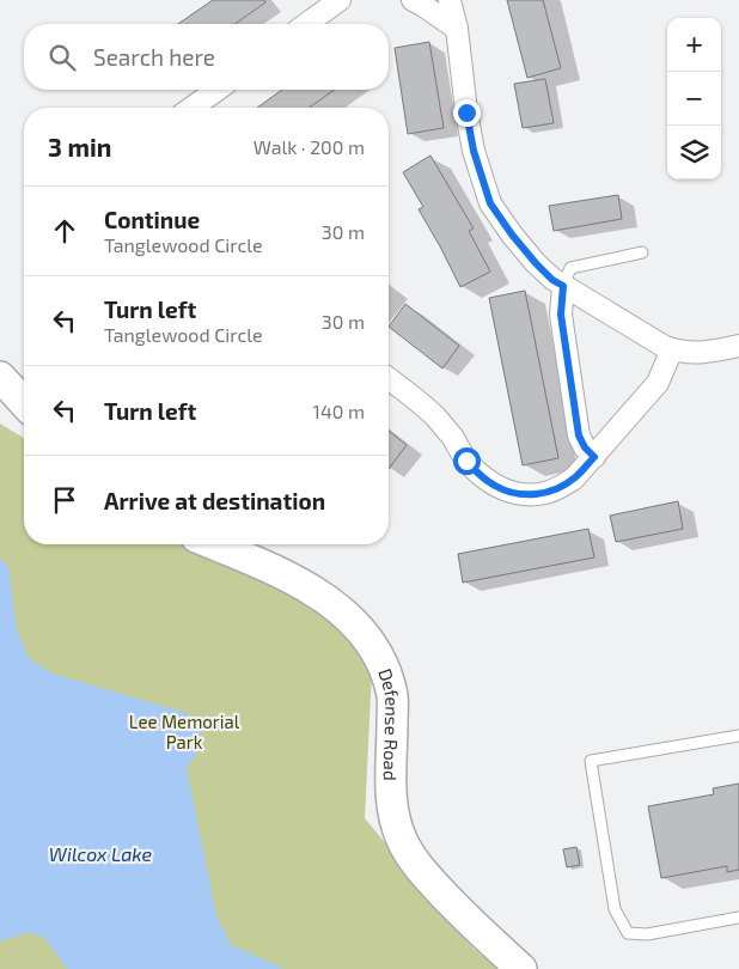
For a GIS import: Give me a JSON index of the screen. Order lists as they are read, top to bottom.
{
  "streets": {
    "street": ["Defense Road"]
  },
  "water": ["Wilcox Lake"],
  "parks": ["Lee Memorial Park"],
  "page": {
    "map_buttons": ["+", "−"],
    "search": "Search here",
    "heading": ["3 min", "Walk · 200 m"],
    "list": [
      ["Continue", "Tanglewood Circle", "30 m"],
      ["Turn left", "Tanglewood Circle", "30 m"],
      ["Turn left", "140 m"],
      "Arrive at destination"
    ]
  }
}
